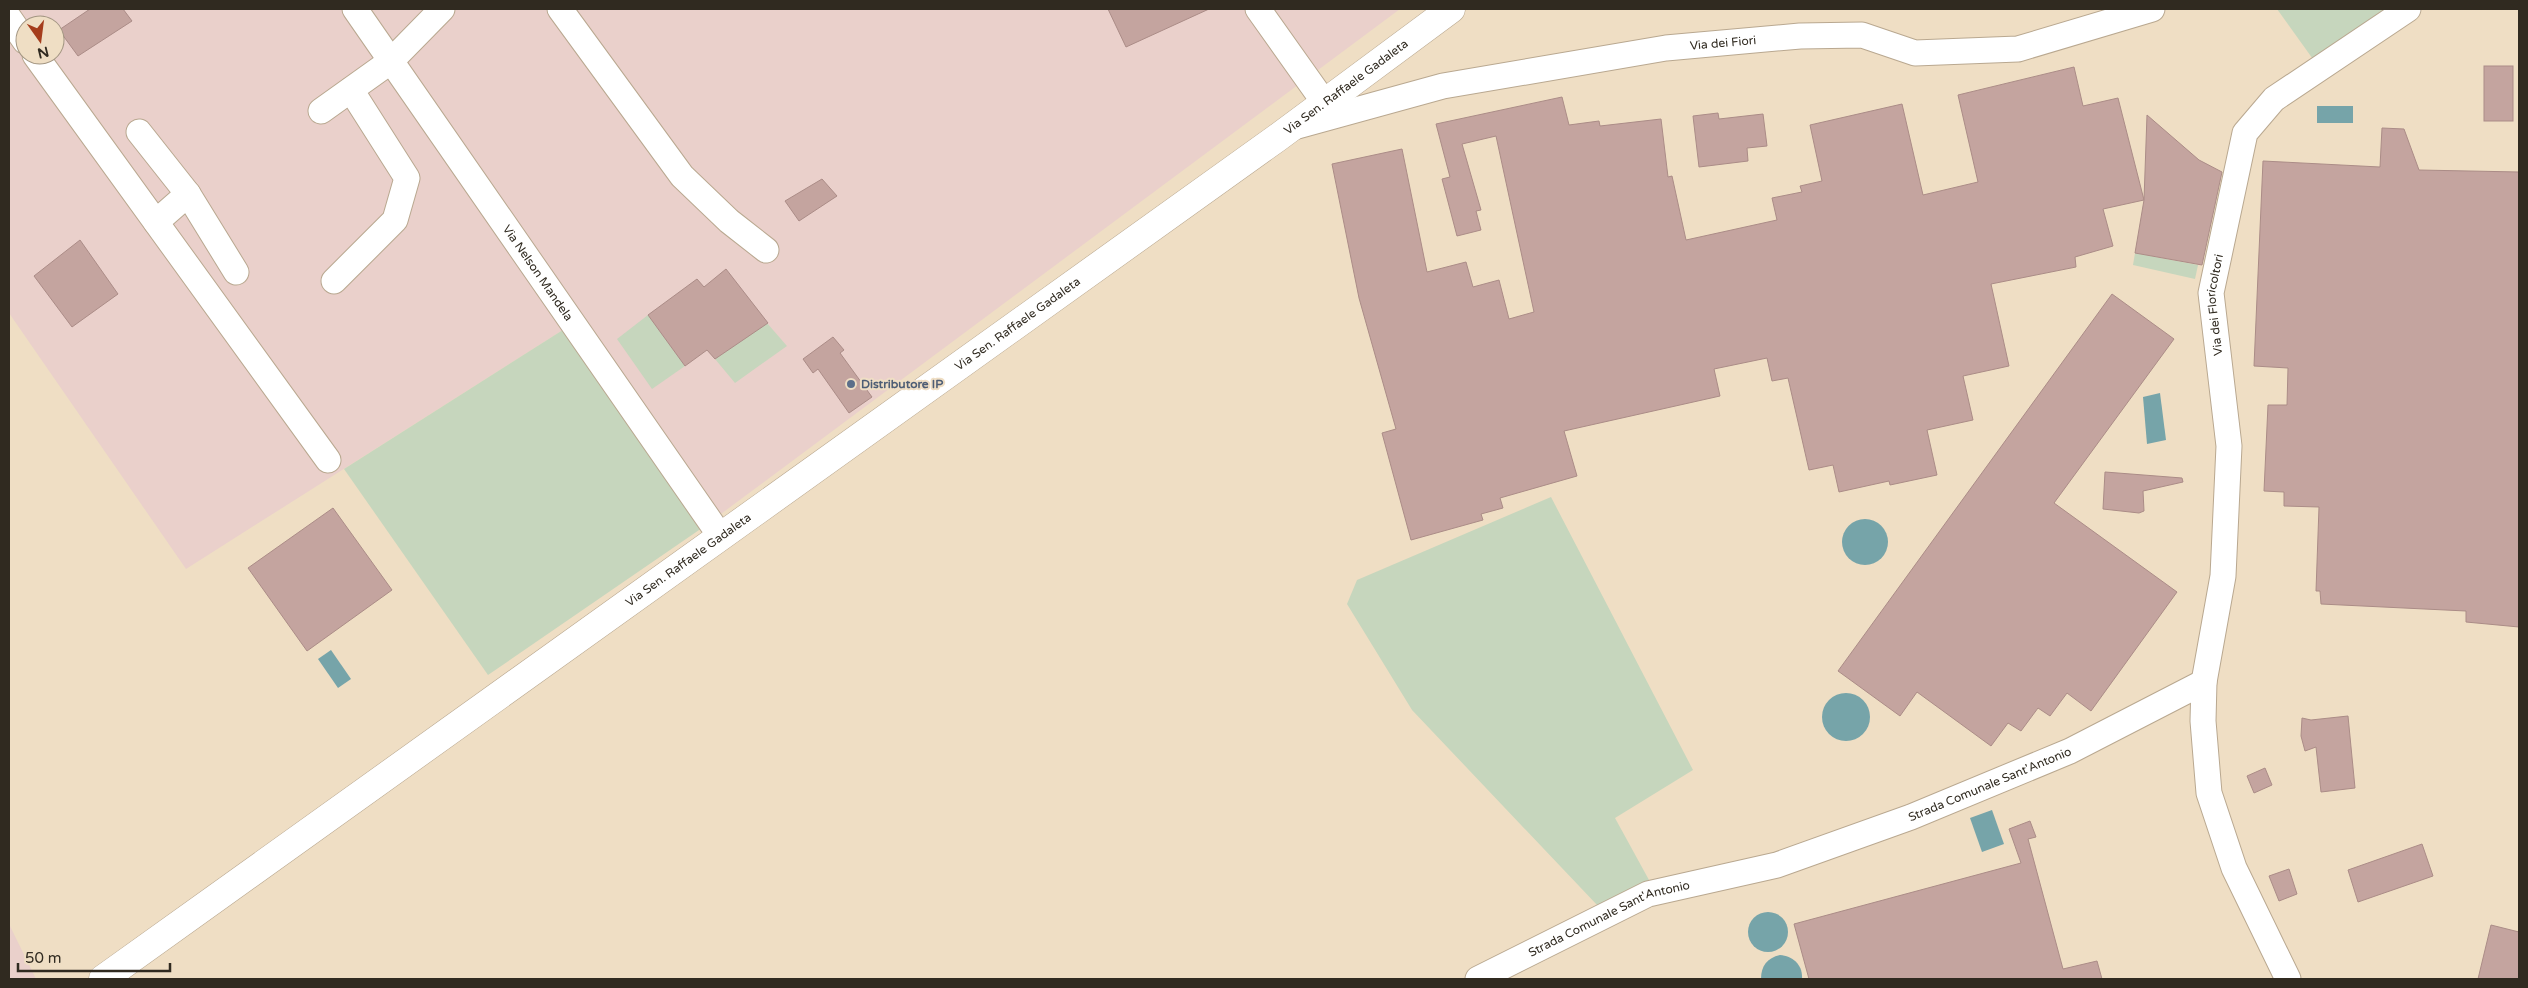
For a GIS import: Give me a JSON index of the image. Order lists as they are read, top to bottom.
{
  "streets": {
    "main road": ["Via Sen. Raffaele Gadaleta"],
    "street": [
      "Via dei Fiori",
      "Via Nelson Mandela",
      "Via dei Floricoltori",
      "Strada Comunale Sant'Antonio"
    ]
  },
  "crossings": [
    ["Via dei Fiori", "Via Sen. Raffaele Gadaleta"],
    ["Via Sen. Raffaele Gadaleta", "Via Nelson Mandela"],
    ["Via dei Floricoltori", "Strada Comunale Sant'Antonio"]
  ],
  "places": ["Distributore IP"],
  "scale_bar": "50 m",
  "north": "bottom"
}
